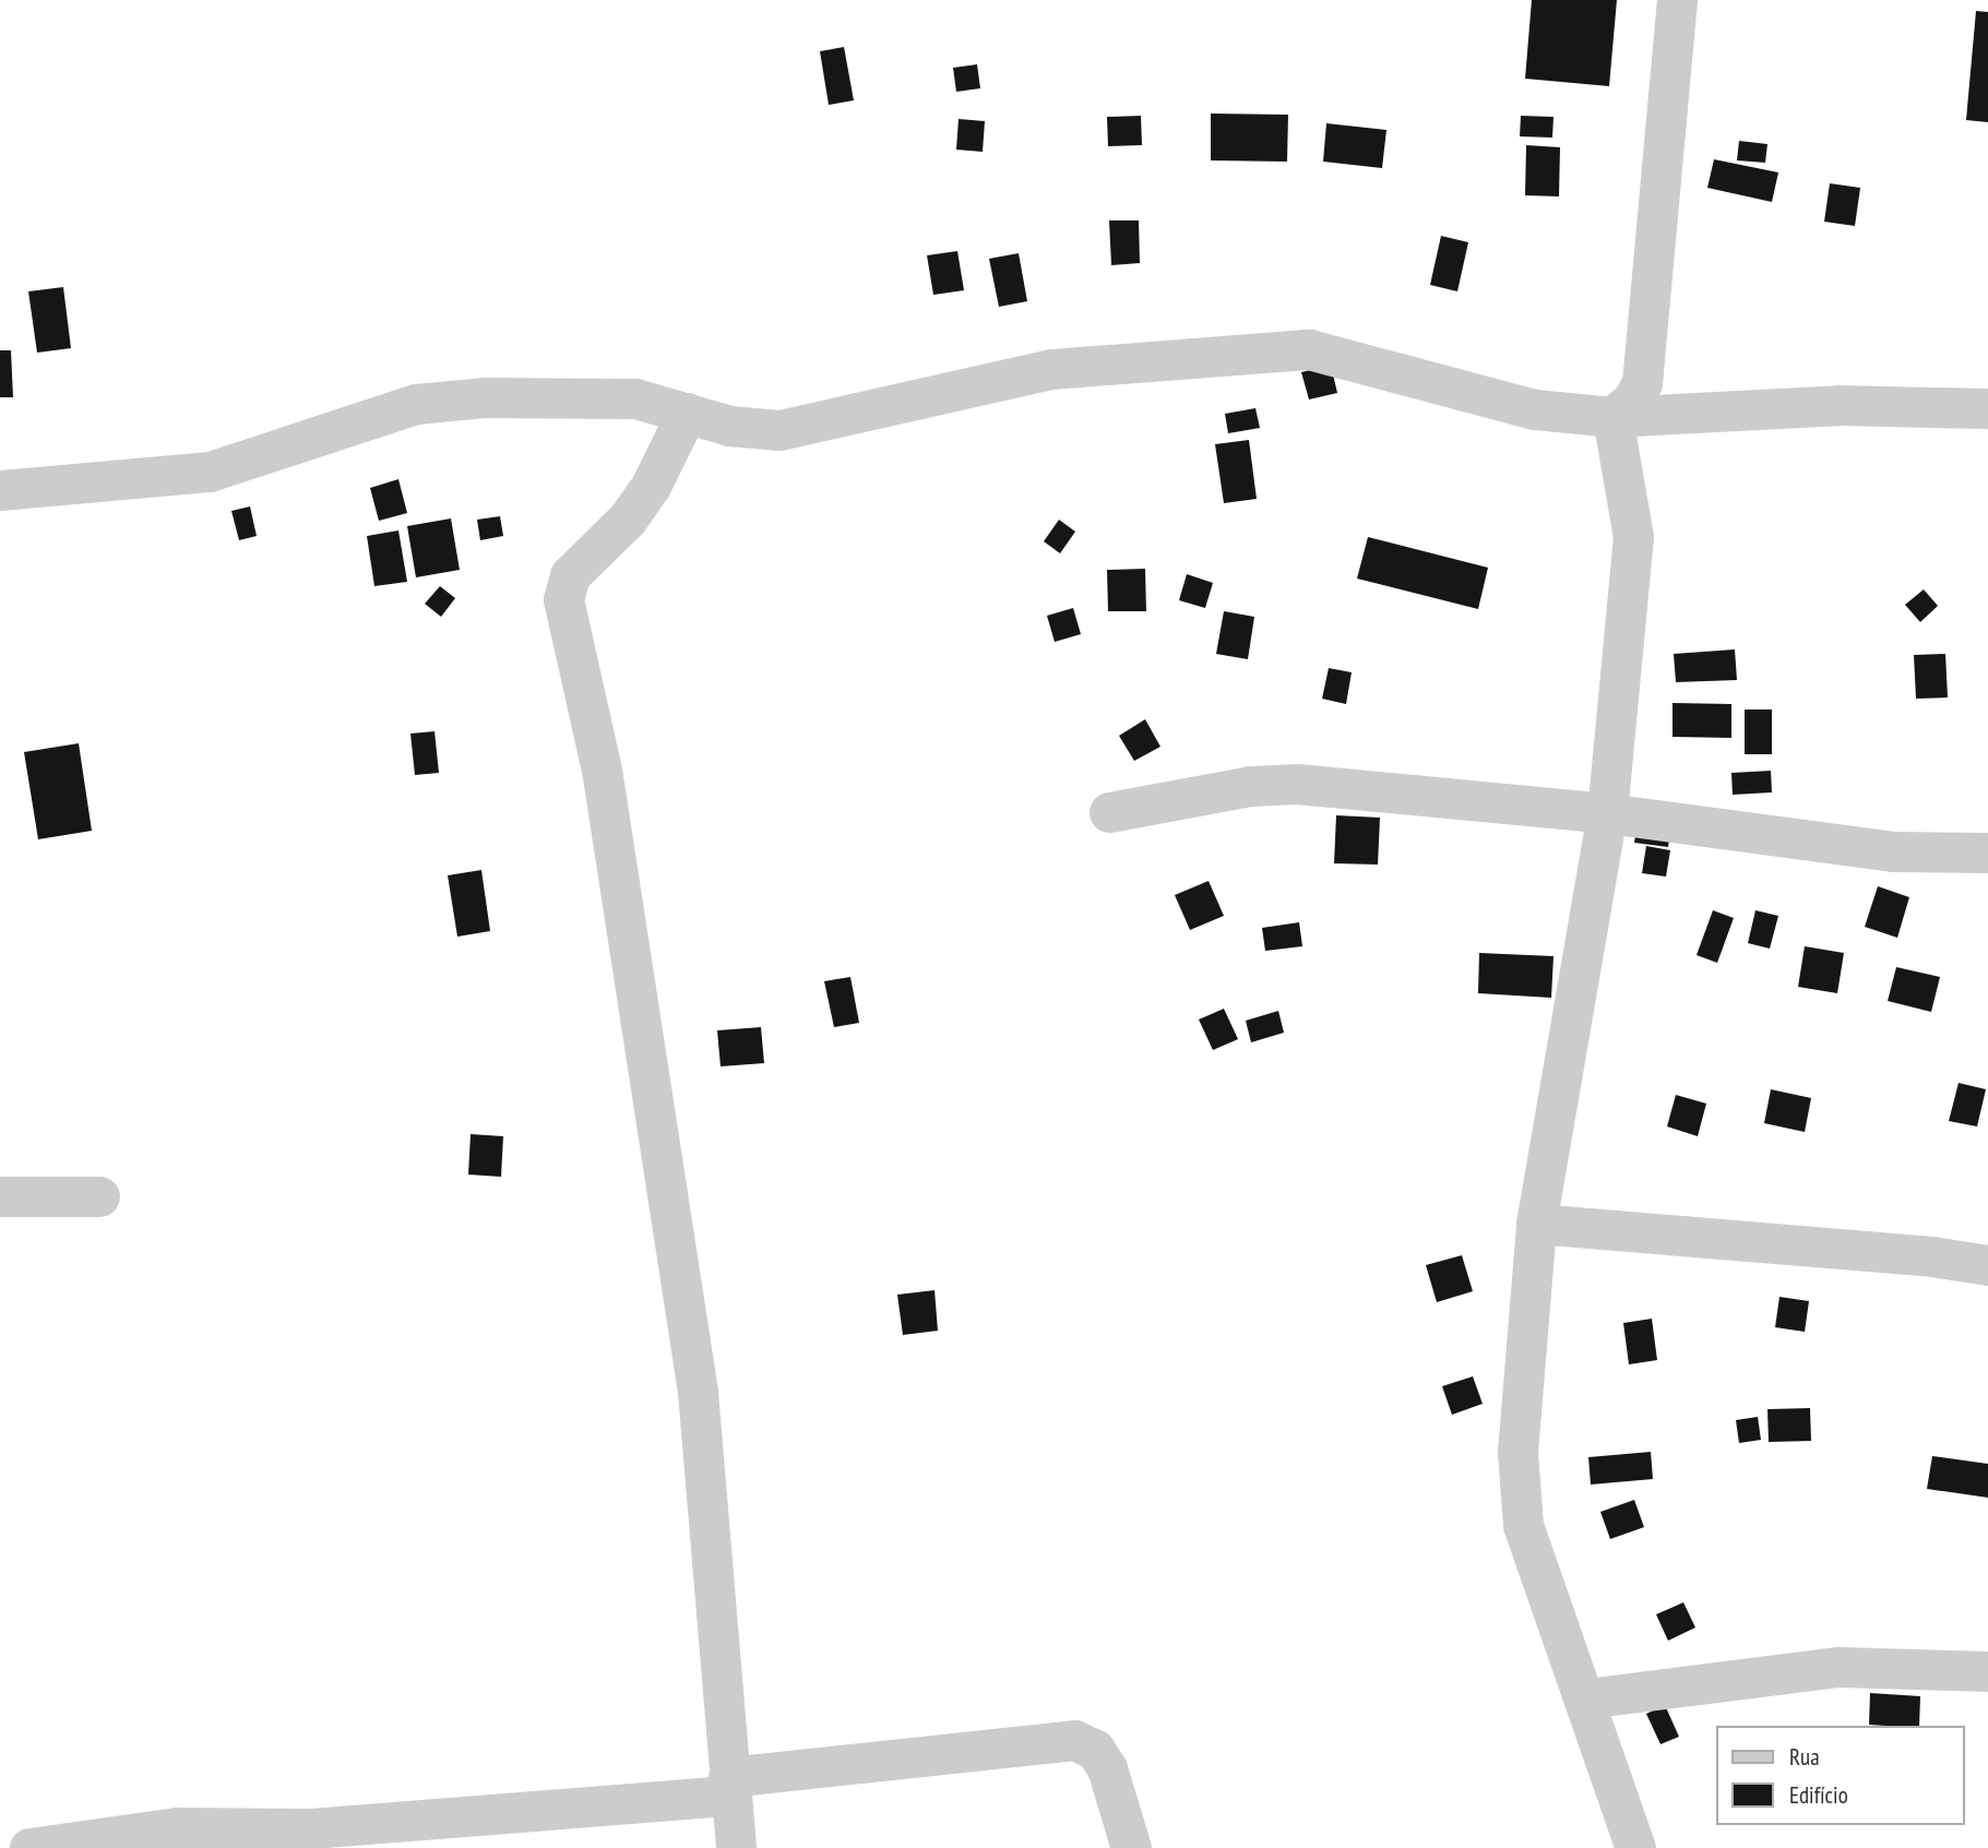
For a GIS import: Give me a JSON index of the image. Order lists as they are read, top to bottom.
{
  "legend": ["Rua", "Edifício"]
}
